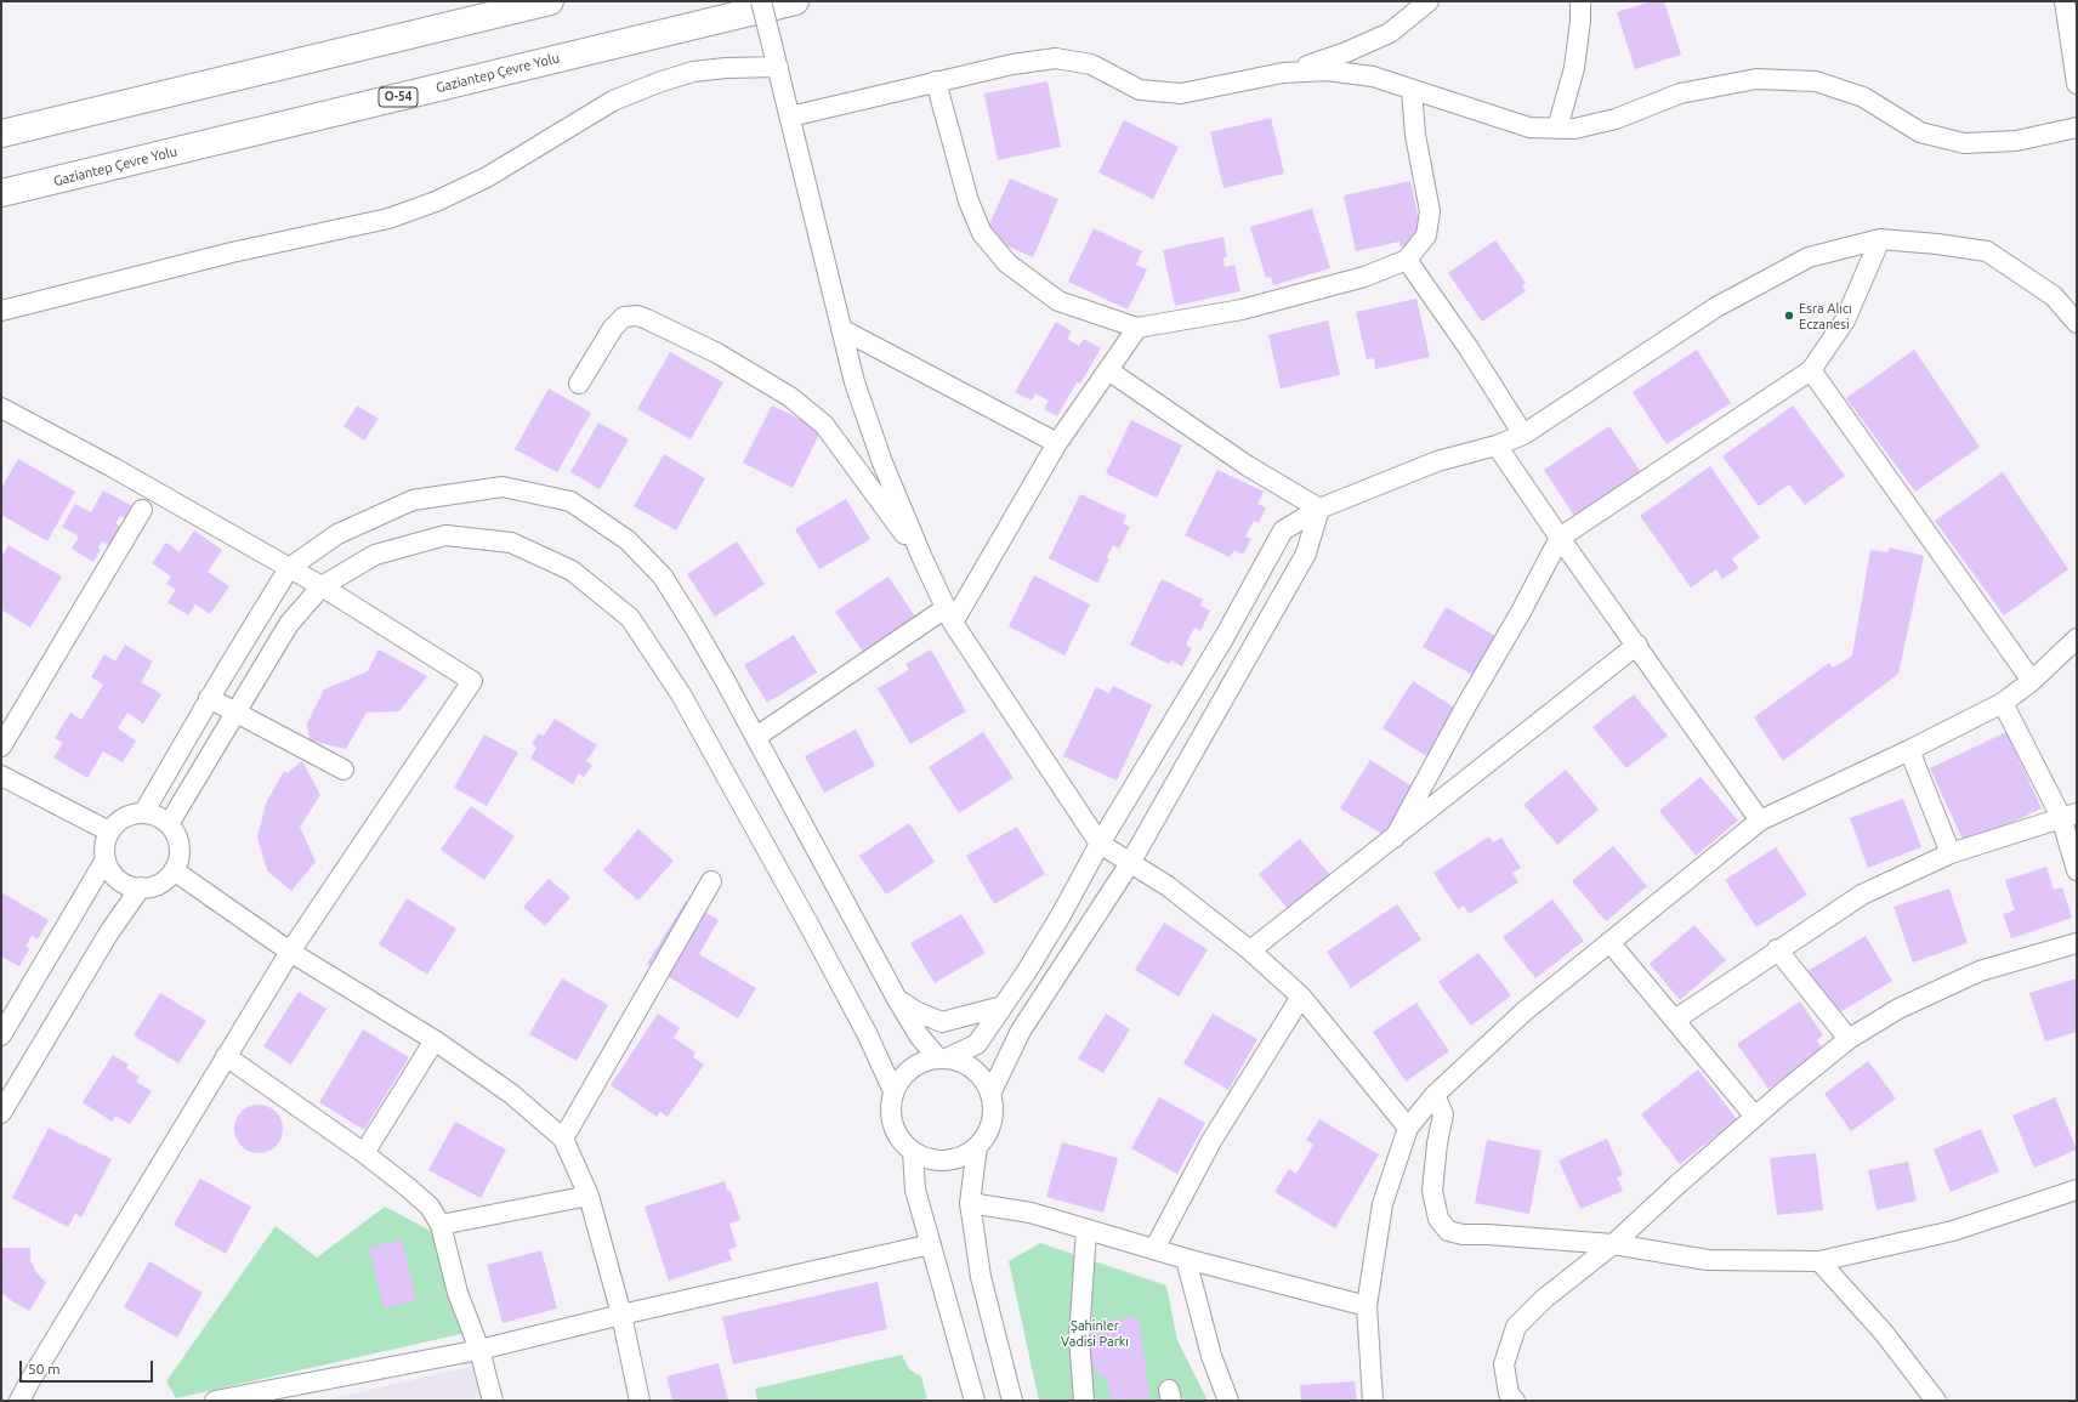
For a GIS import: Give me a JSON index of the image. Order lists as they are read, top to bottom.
{
  "streets": {
    "highway": ["Gaziantep Çevre Yolu", "O-54"]
  },
  "parks": ["Şahinler Vadisi Parkı"],
  "places": ["Esra Alıcı Eczanesi"],
  "scale_bar": "50 m"
}
